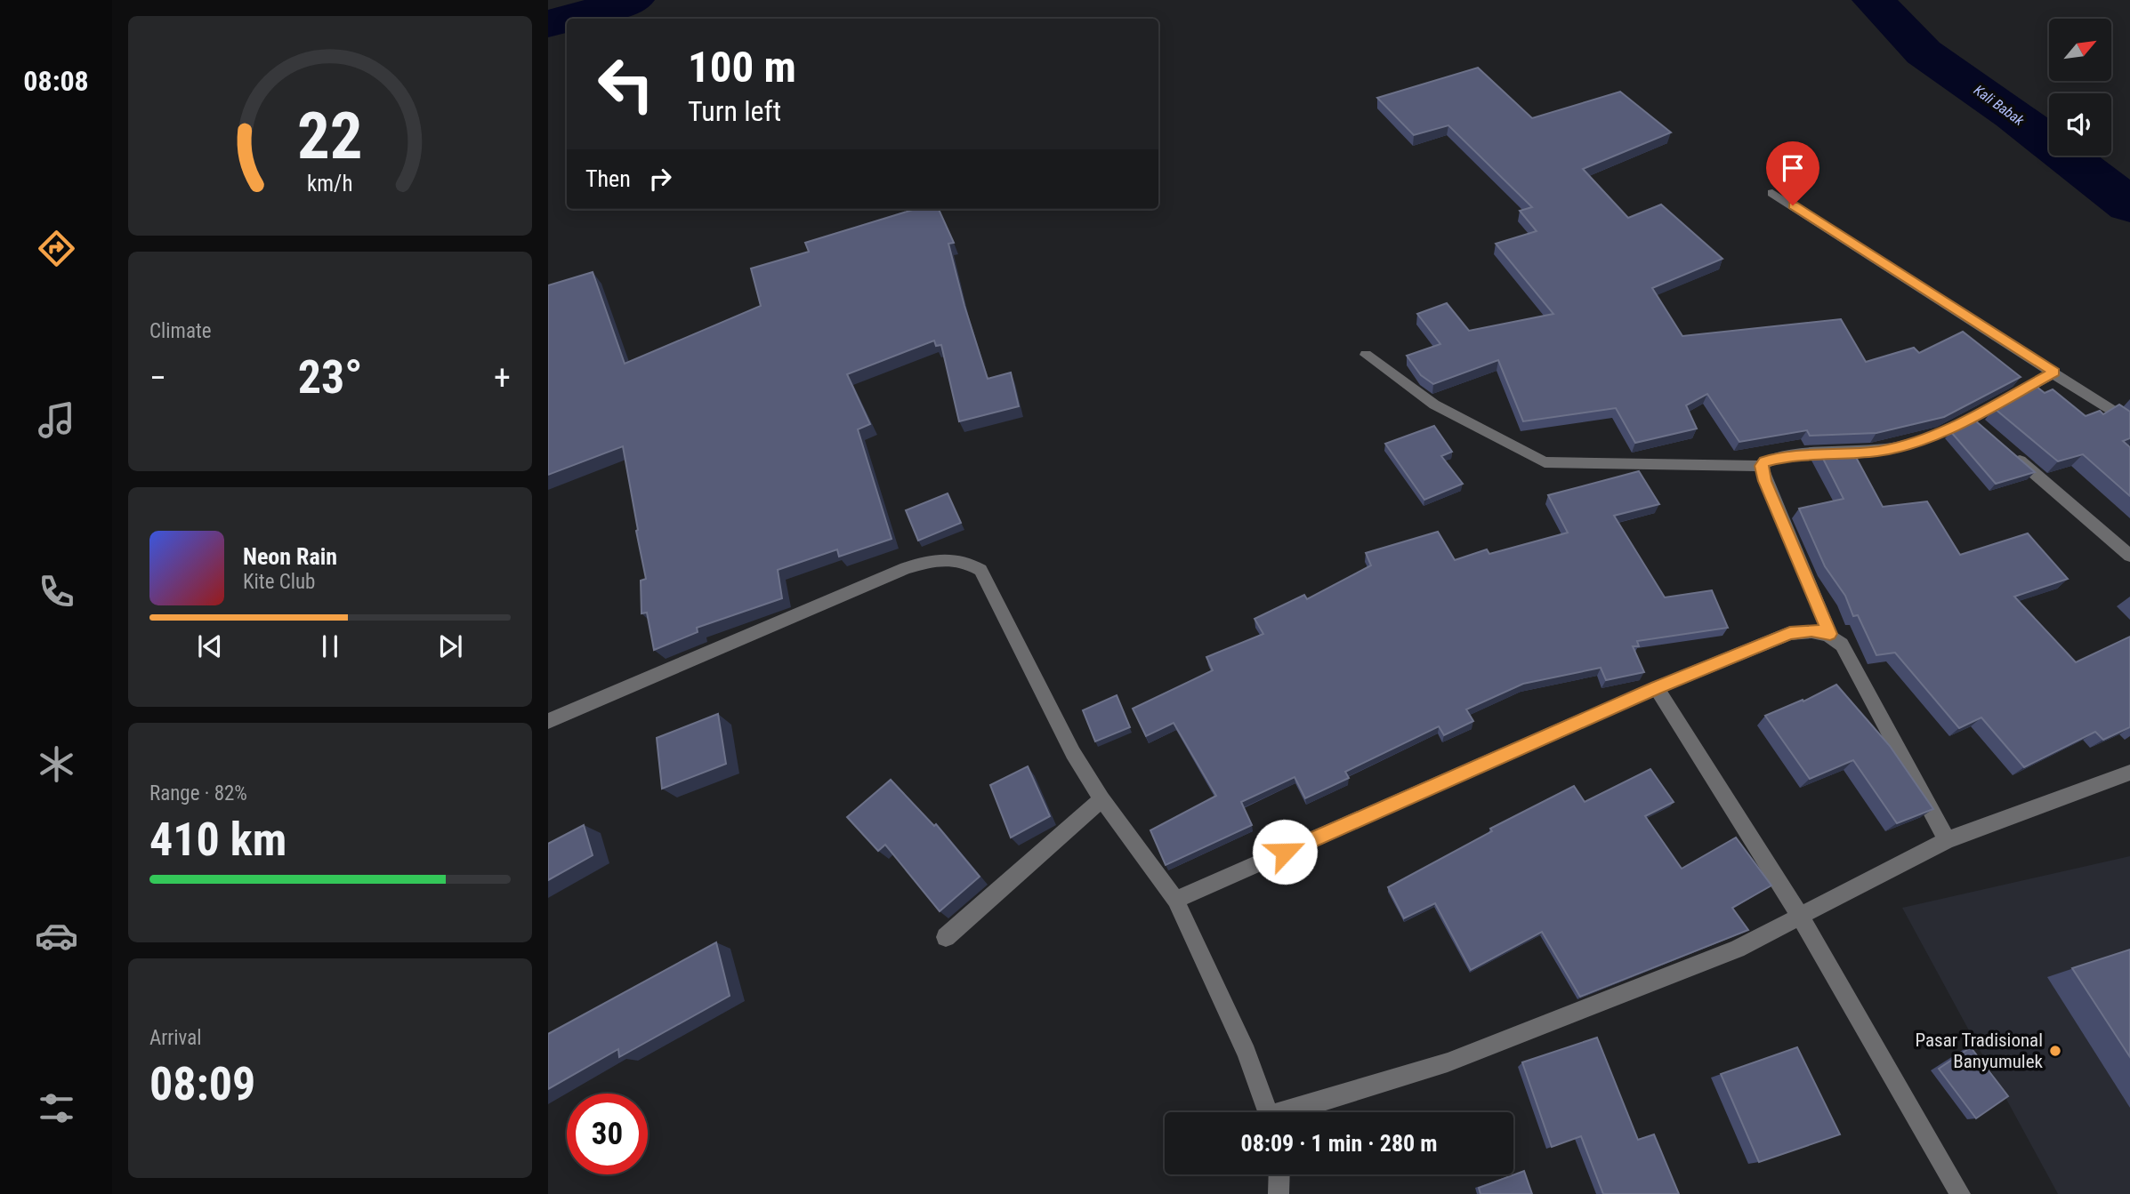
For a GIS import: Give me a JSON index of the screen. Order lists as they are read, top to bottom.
{
  "water": ["Kali Babak"],
  "places": ["Pasar Tradisional Banyumulek"],
  "north": "top right",
  "page": {
    "tabs": "08:08",
    "turn": ["100 m", "Turn left"],
    "then": "Then",
    "tile": [
      "Climate",
      ["Range · 82%", "410 km"],
      ["Arrival", "08:09"]
    ],
    "heat": ["−", "23°", "+"],
    "song": ["Neon Rain", "Kite Club"],
    "limit": "30",
    "trip": "08:09 · 1 min · 280 m",
    "gauge": ["22", "km/h"]
  }
}
